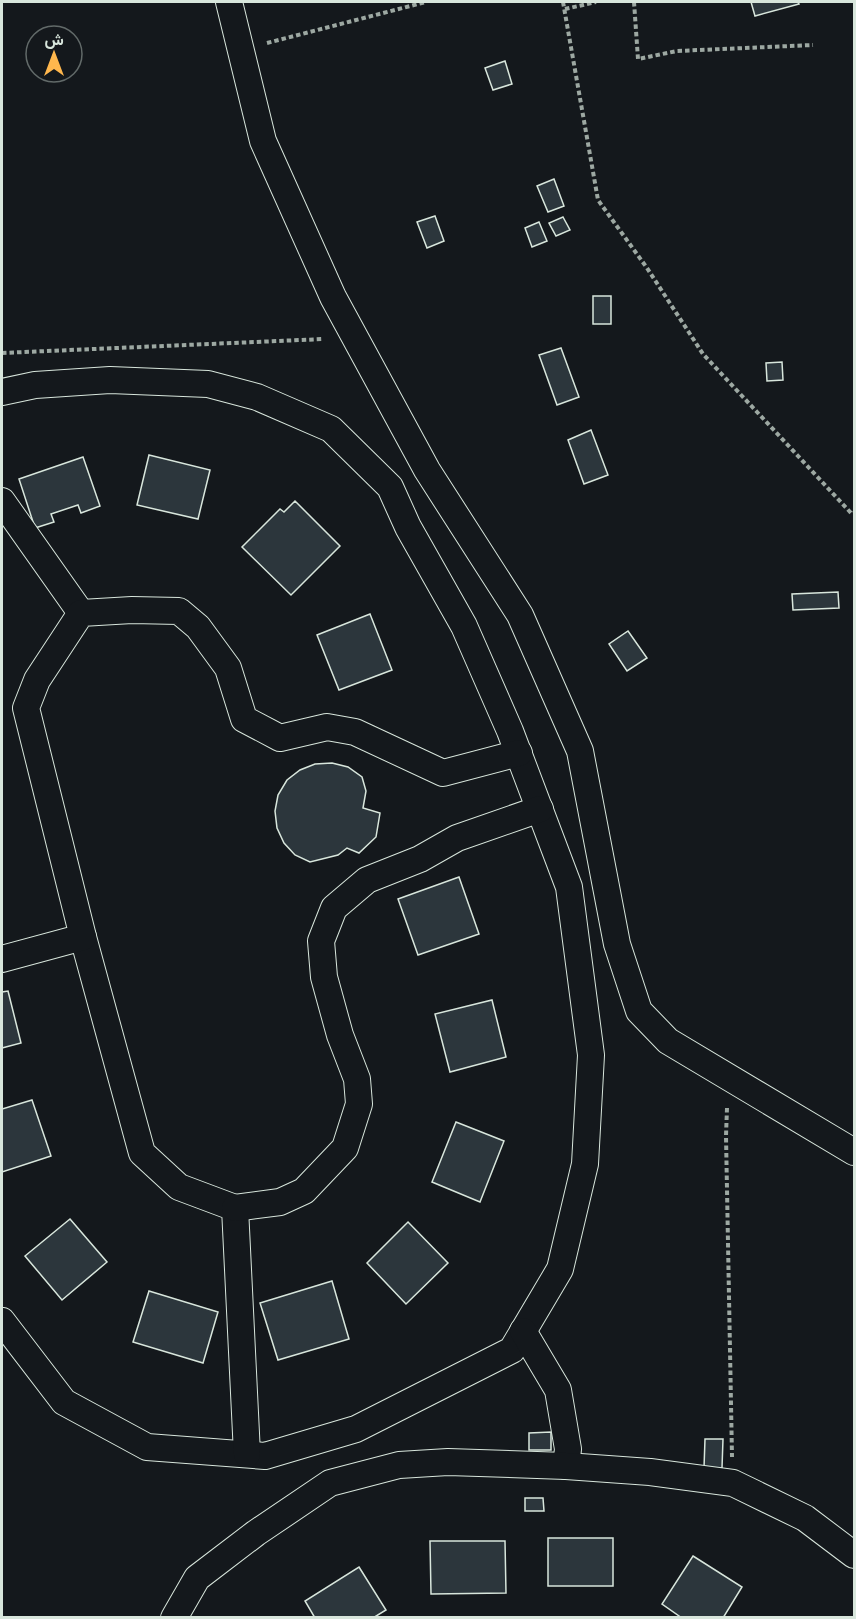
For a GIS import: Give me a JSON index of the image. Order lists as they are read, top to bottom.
{
  "north": "top"
}
